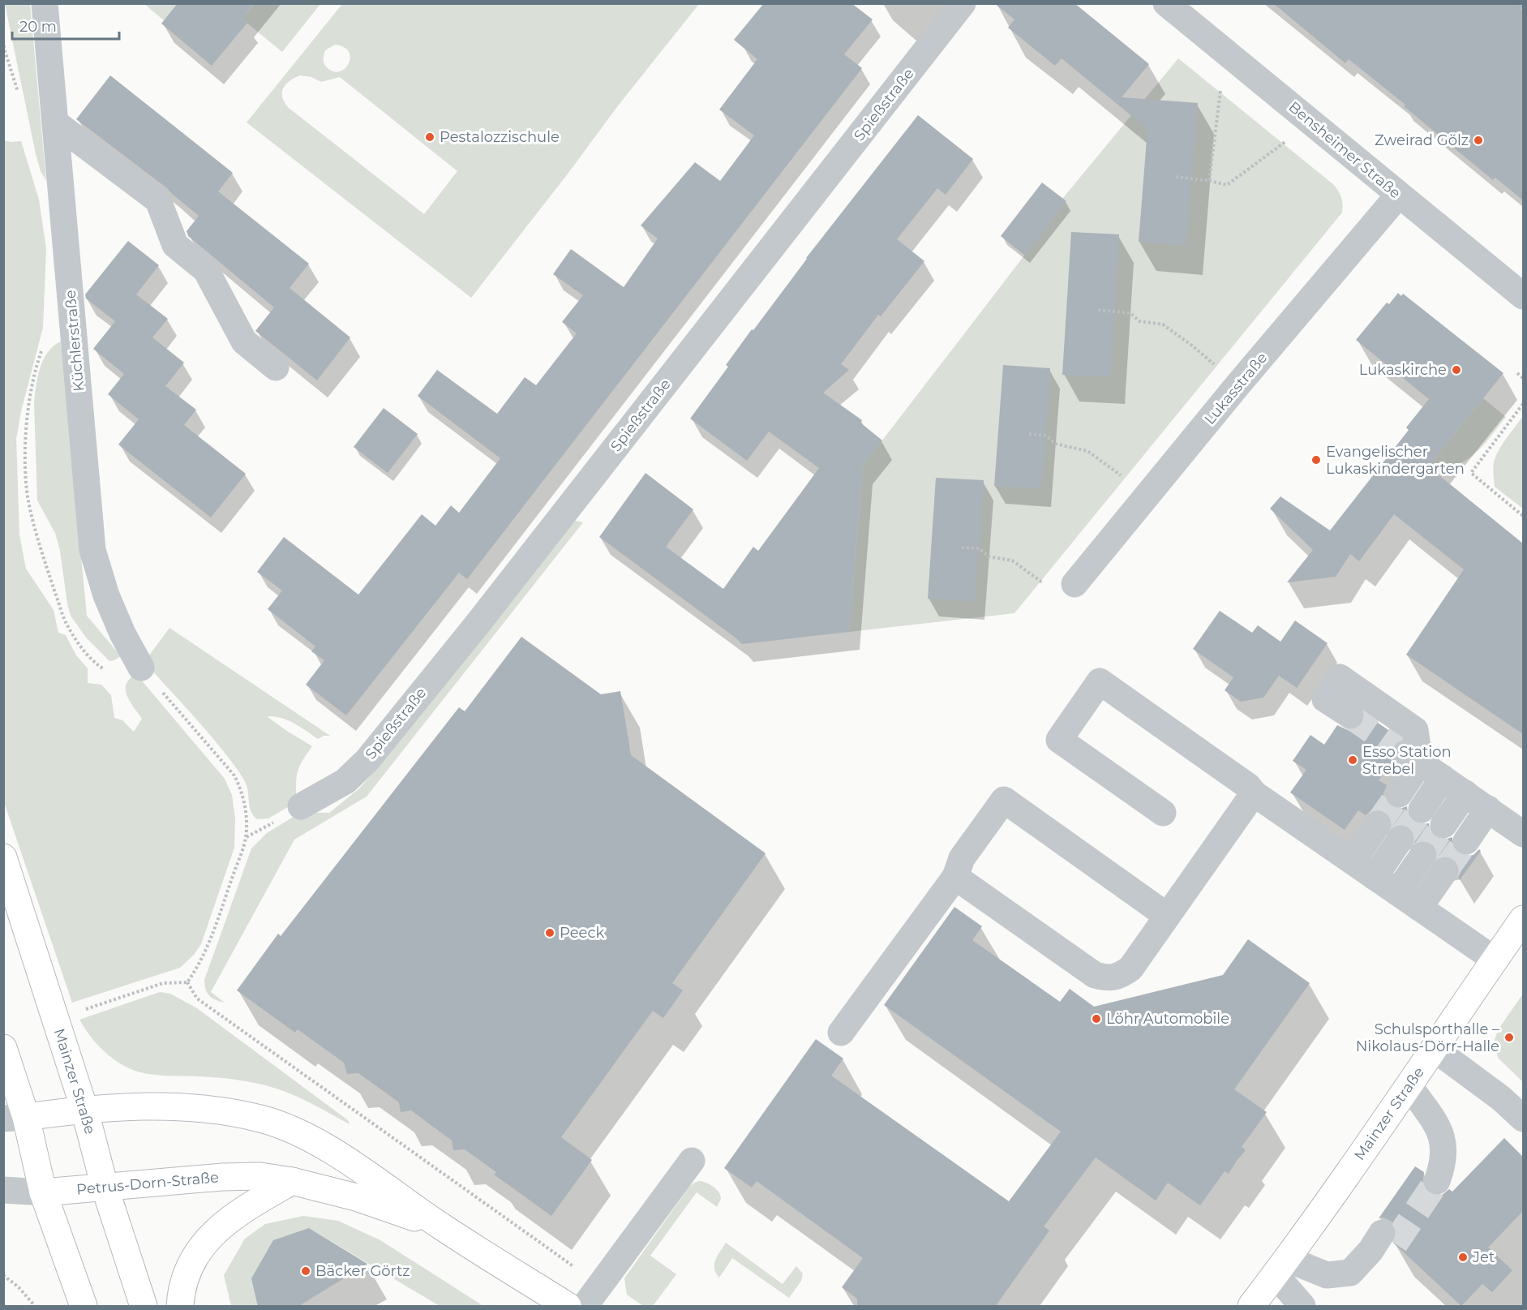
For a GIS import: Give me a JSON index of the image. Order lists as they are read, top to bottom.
{
  "streets": {
    "main road": ["Mainzer Straße", "Petrus-Dorn-Straße"],
    "street": [
      "Spießstraße",
      "Bensheimer Straße",
      "Küchlerstraße",
      "Lukasstraße"
    ]
  },
  "crossings": [
    ["Bensheimer Straße", "Lukasstraße"],
    ["Mainzer Straße", "Petrus-Dorn-Straße"]
  ],
  "places": [
    "Pestalozzischule",
    "Zweirad Gölz",
    "Lukaskirche",
    "Evangelischer Lukaskindergarten",
    "Esso Station Strebel",
    "Peeck",
    "Löhr Automobile",
    "Schulsporthalle – Nikolaus-Dörr-Halle",
    "Jet",
    "Bäcker Görtz"
  ],
  "scale_bar": "20 m"
}
